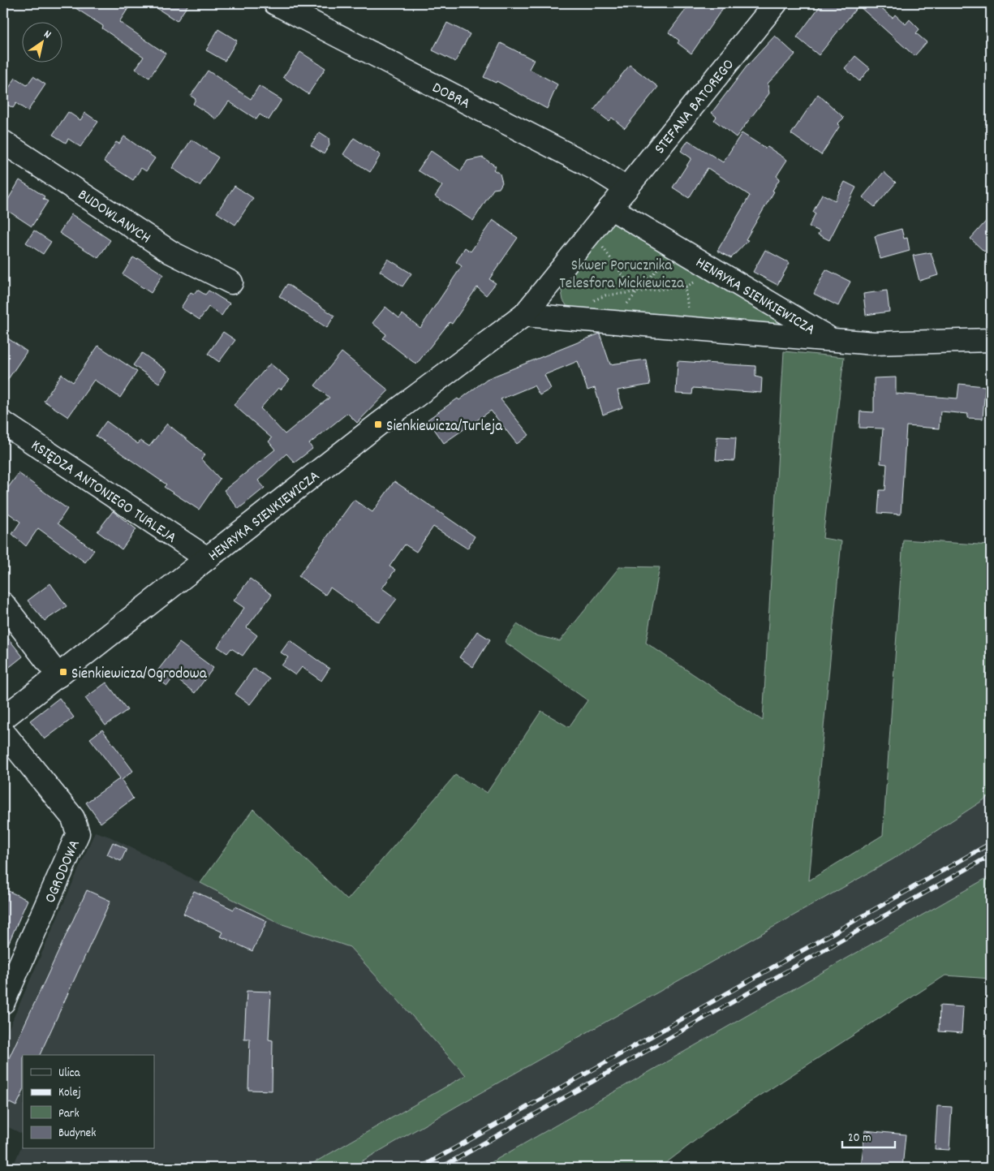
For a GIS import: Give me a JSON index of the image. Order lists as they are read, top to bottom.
{
  "streets": {
    "street": [
      "DOBRA",
      "STEFANA BATOREGO",
      "BUDOWLANYCH",
      "HENRYKA SIENKIEWICZA",
      "KSIĘDZA ANTONIEGO TURLEJA",
      "OGRODOWA"
    ]
  },
  "crossings": [
    ["DOBRA", "STEFANA BATOREGO"],
    ["STEFANA BATOREGO", "HENRYKA SIENKIEWICZA"],
    ["HENRYKA SIENKIEWICZA", "KSIĘDZA ANTONIEGO TURLEJA"]
  ],
  "parks": ["Skwer Porucznika Telesfora Mickiewicza"],
  "places": {
    "transit": ["Sienkiewicza/Turleja", "Sienkiewicza/Ogrodowa"]
  },
  "legend": [
    "Ulica",
    "Kolej",
    "Park",
    "Budynek"
  ],
  "scale_bar": "20 m",
  "north": "top right"
}
